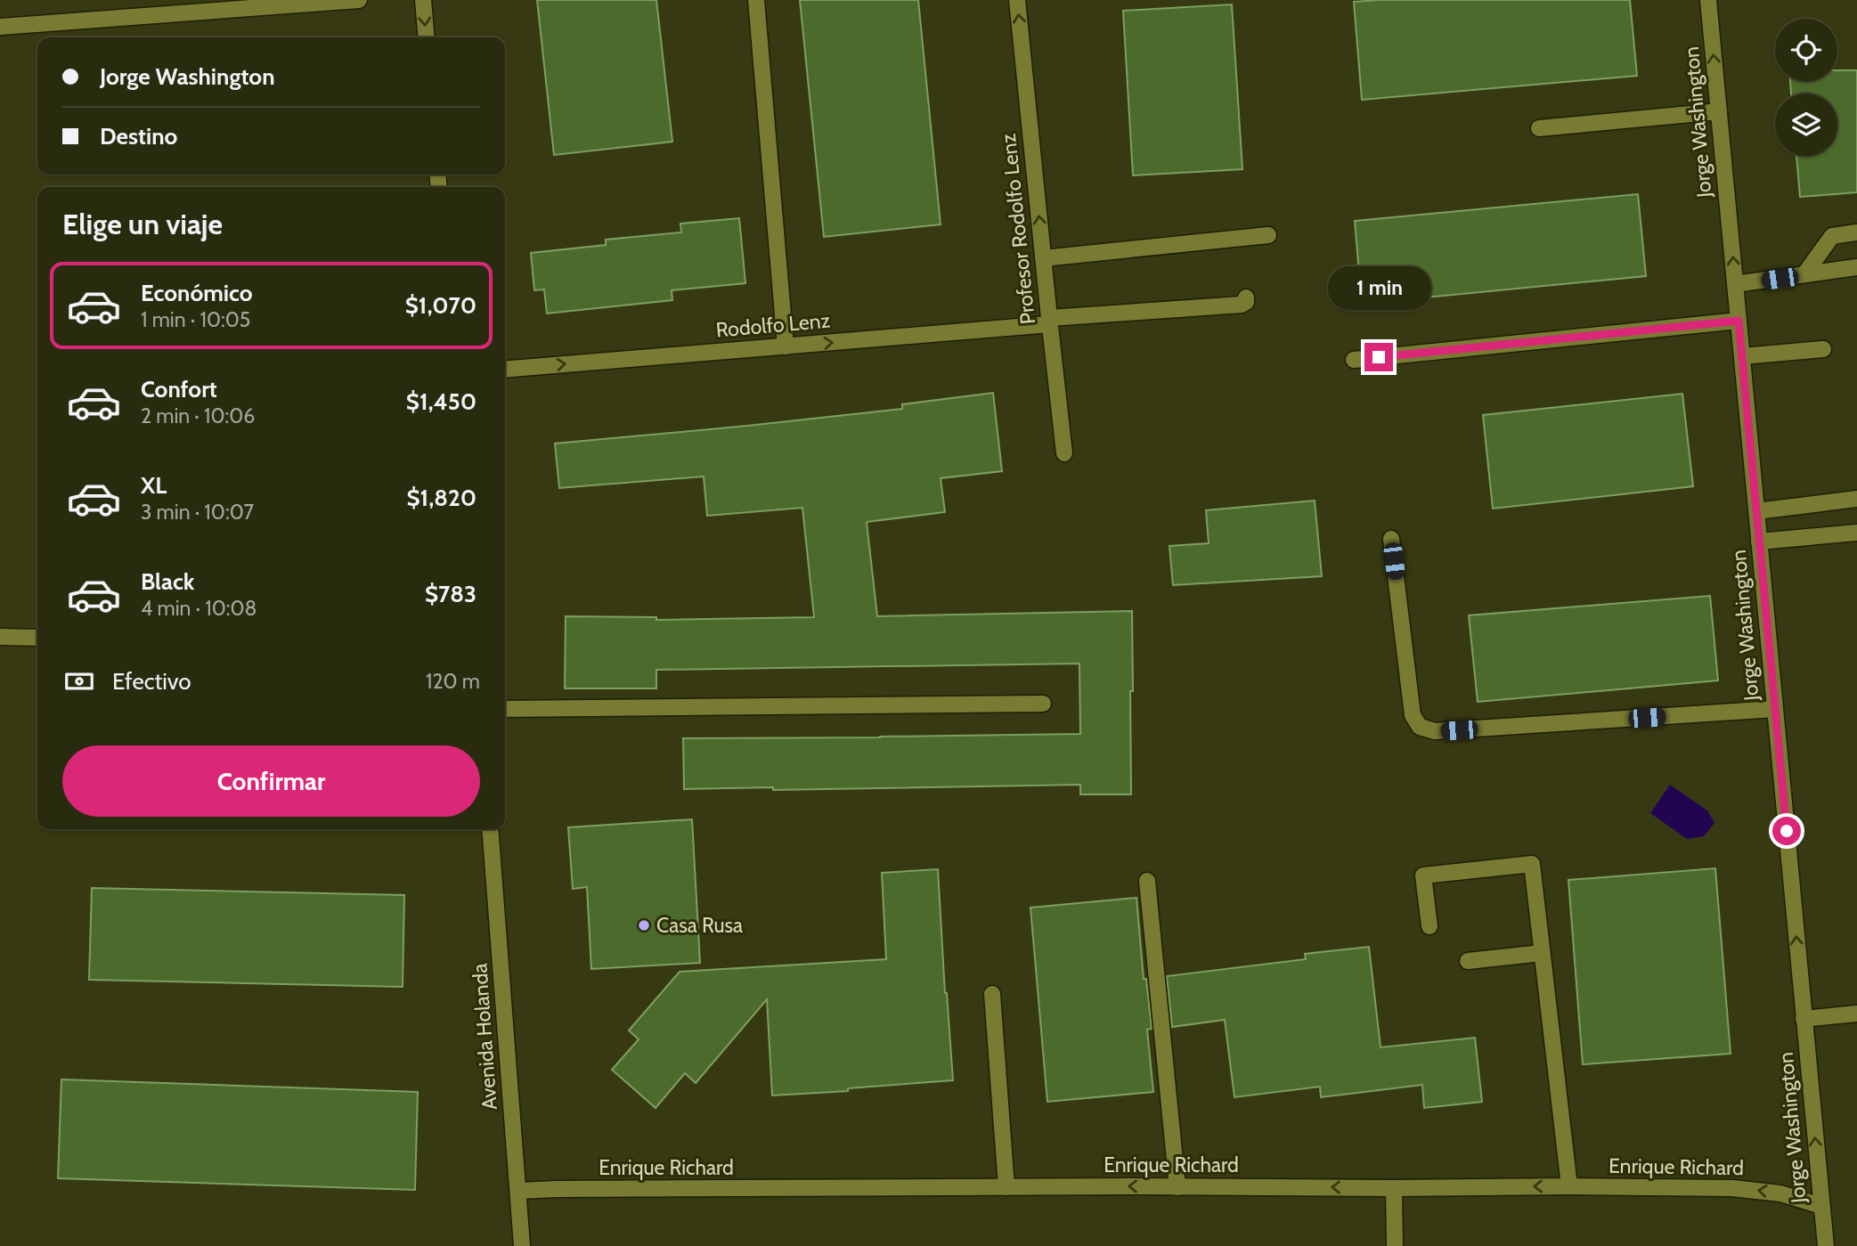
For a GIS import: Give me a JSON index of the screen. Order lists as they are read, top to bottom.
{
  "streets": {
    "street": [
      "Jorge Washington",
      "Profesor Rodolfo Lenz",
      "Rodolfo Lenz",
      "Avenida Holanda",
      "Enrique Richard"
    ]
  },
  "crossings": [
    ["Jorge Washington", "Enrique Richard"],
    ["Profesor Rodolfo Lenz", "Rodolfo Lenz"],
    ["Avenida Holanda", "Enrique Richard"]
  ],
  "one_way": [
    "Jorge Washington",
    "Profesor Rodolfo Lenz",
    "Rodolfo Lenz",
    "Enrique Richard"
  ],
  "places": ["Casa Rusa"],
  "page": {
    "banner": ["Jorge Washington", "Destino"],
    "heading": "Elige un viaje",
    "list": [
      {
        "name": "Económico",
        "note": "1 min · 10:05",
        "value": "$1,070"
      },
      {
        "name": "Confort",
        "note": "2 min · 10:06",
        "value": "$1,450"
      },
      {
        "name": "XL",
        "note": "3 min · 10:07",
        "value": "$1,820"
      },
      {
        "name": "Black",
        "note": "4 min · 10:08",
        "value": "$783"
      }
    ],
    "bubble": "1 min",
    "pay": ["Efectivo", "120 m"],
    "buttons": "Confirmar"
  }
}
